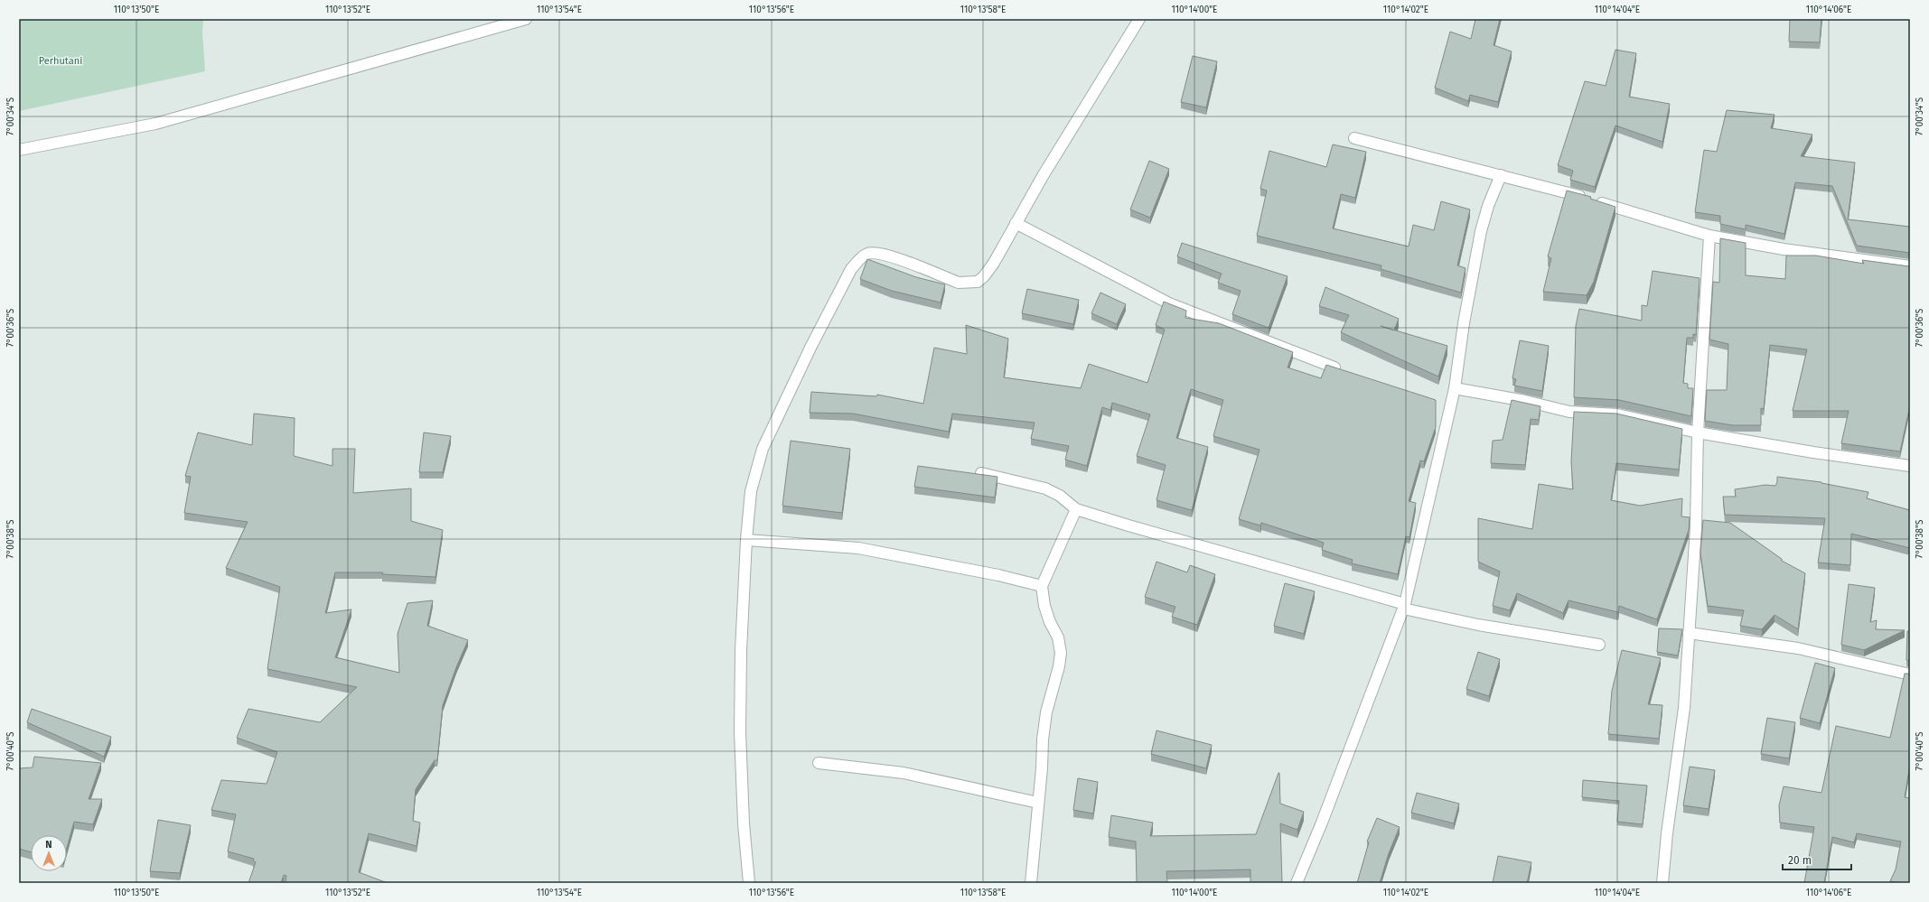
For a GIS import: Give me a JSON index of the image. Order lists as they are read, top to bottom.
{
  "parks": ["Perhutani"],
  "scale_bar": "20 m",
  "north": "top",
  "coordinates": [
    "110°13'50\"E",
    "110°13'52\"E",
    "110°13'54\"E",
    "110°13'56\"E",
    "110°13'58\"E",
    "110°14'00\"E",
    "110°14'02\"E",
    "110°14'04\"E",
    "110°14'06\"E",
    "7°00'34\"S",
    "7°00'36\"S",
    "7°00'38\"S",
    "7°00'40\"S"
  ]
}
